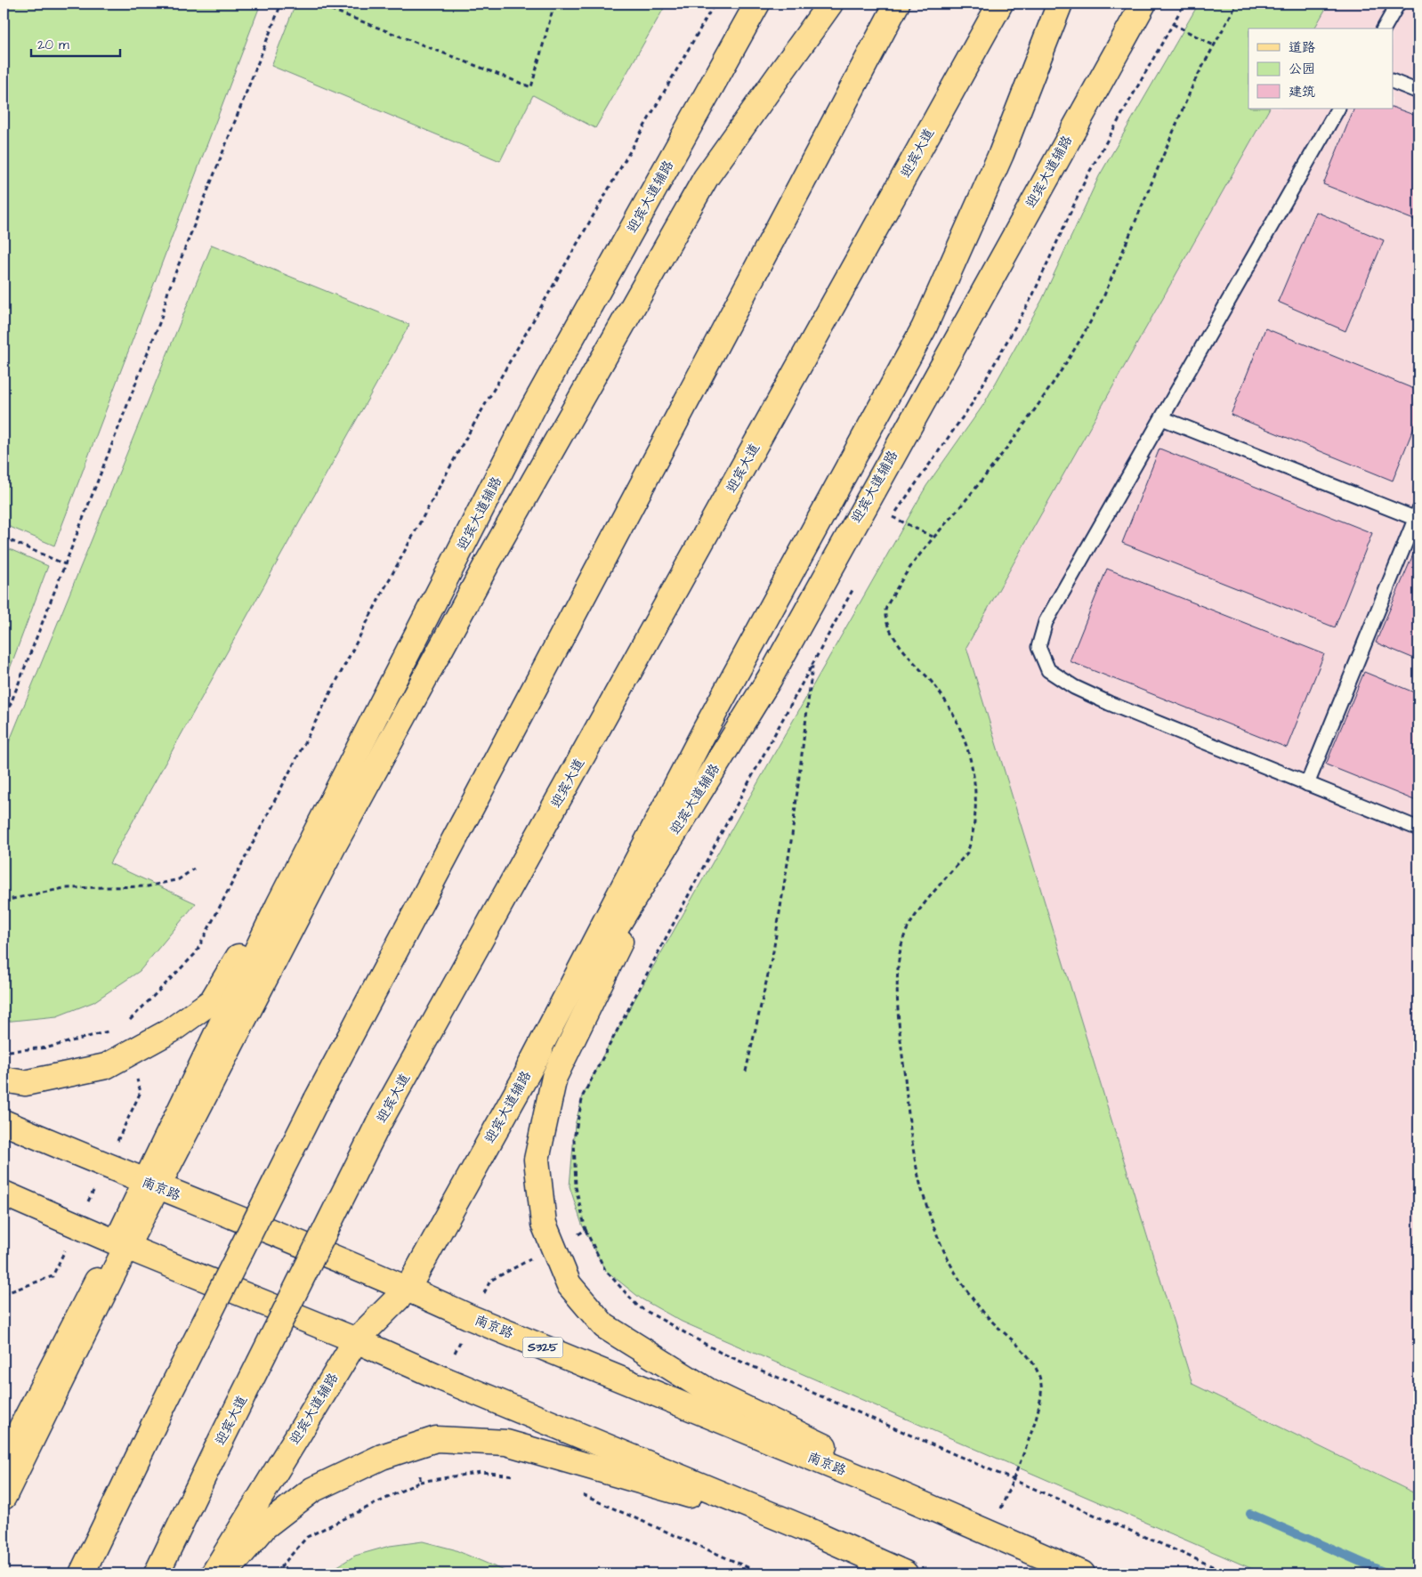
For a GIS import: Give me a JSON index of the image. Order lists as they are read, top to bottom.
{
  "streets": {
    "main road": [
      "迎宾大道",
      "迎宾大道辅路",
      "南京路",
      "S325"
    ]
  },
  "crossings": [
    ["迎宾大道辅路", "南京路"]
  ],
  "legend": ["道路", "公园", "建筑"],
  "scale_bar": "20 m"
}
